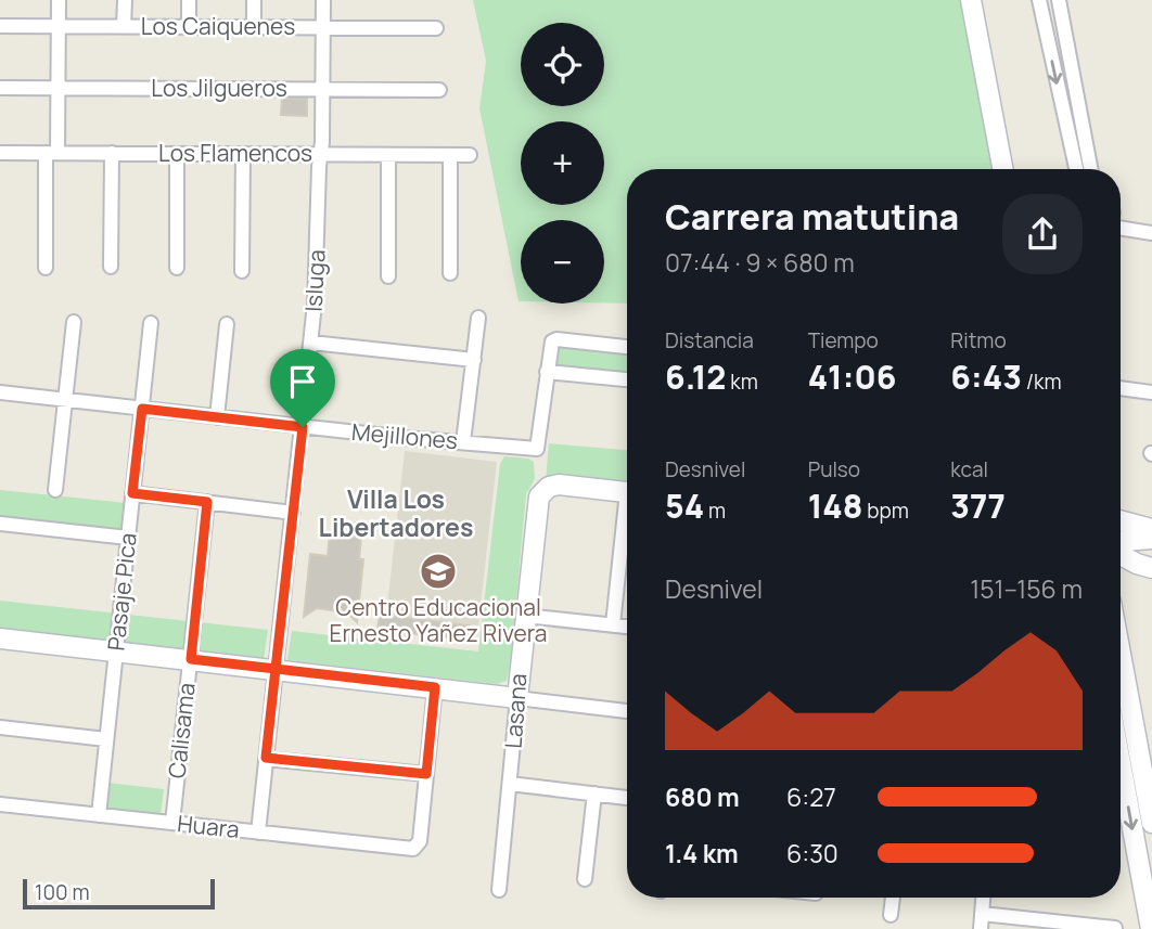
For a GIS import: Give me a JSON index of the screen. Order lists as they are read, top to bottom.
{
  "streets": {
    "street": [
      "Los Caiquenes",
      "Los Jilgueros",
      "Los Flamencos",
      "Isluga",
      "Mejillones",
      "Pasaje Pica",
      "Lasana",
      "Calisama",
      "Huara"
    ]
  },
  "crossings": [
    ["Los Caiquenes", "Isluga"],
    ["Los Jilgueros", "Isluga"],
    ["Los Flamencos", "Isluga"],
    ["Isluga", "Mejillones"],
    ["Isluga", "Huara"],
    ["Mejillones", "Pasaje Pica"],
    ["Pasaje Pica", "Huara"],
    ["Calisama", "Huara"]
  ],
  "districts": ["Villa Los Libertadores"],
  "places": {
    "school or university": ["Centro Educacional Ernesto Yañez Rivera"]
  },
  "scale_bar": "100 m",
  "page": {
    "map_buttons": ["+", "−"],
    "heading": ["Carrera matutina", "07:44 · 9 × 680 m"],
    "stats": [
      ["Distancia", "6.12 km"],
      ["Tiempo", "41:06"],
      ["Ritmo", "6:43 /km"],
      ["Desnivel", "54 m"],
      ["Pulso", "148 bpm"],
      ["kcal", "377"]
    ],
    "chart": ["Desnivel", "151–156 m"],
    "list": [
      {
        "name": "680 m",
        "note": "6:27"
      },
      {
        "name": "1.4 km",
        "note": "6:30"
      }
    ],
    "scale": "100 m"
  }
}
